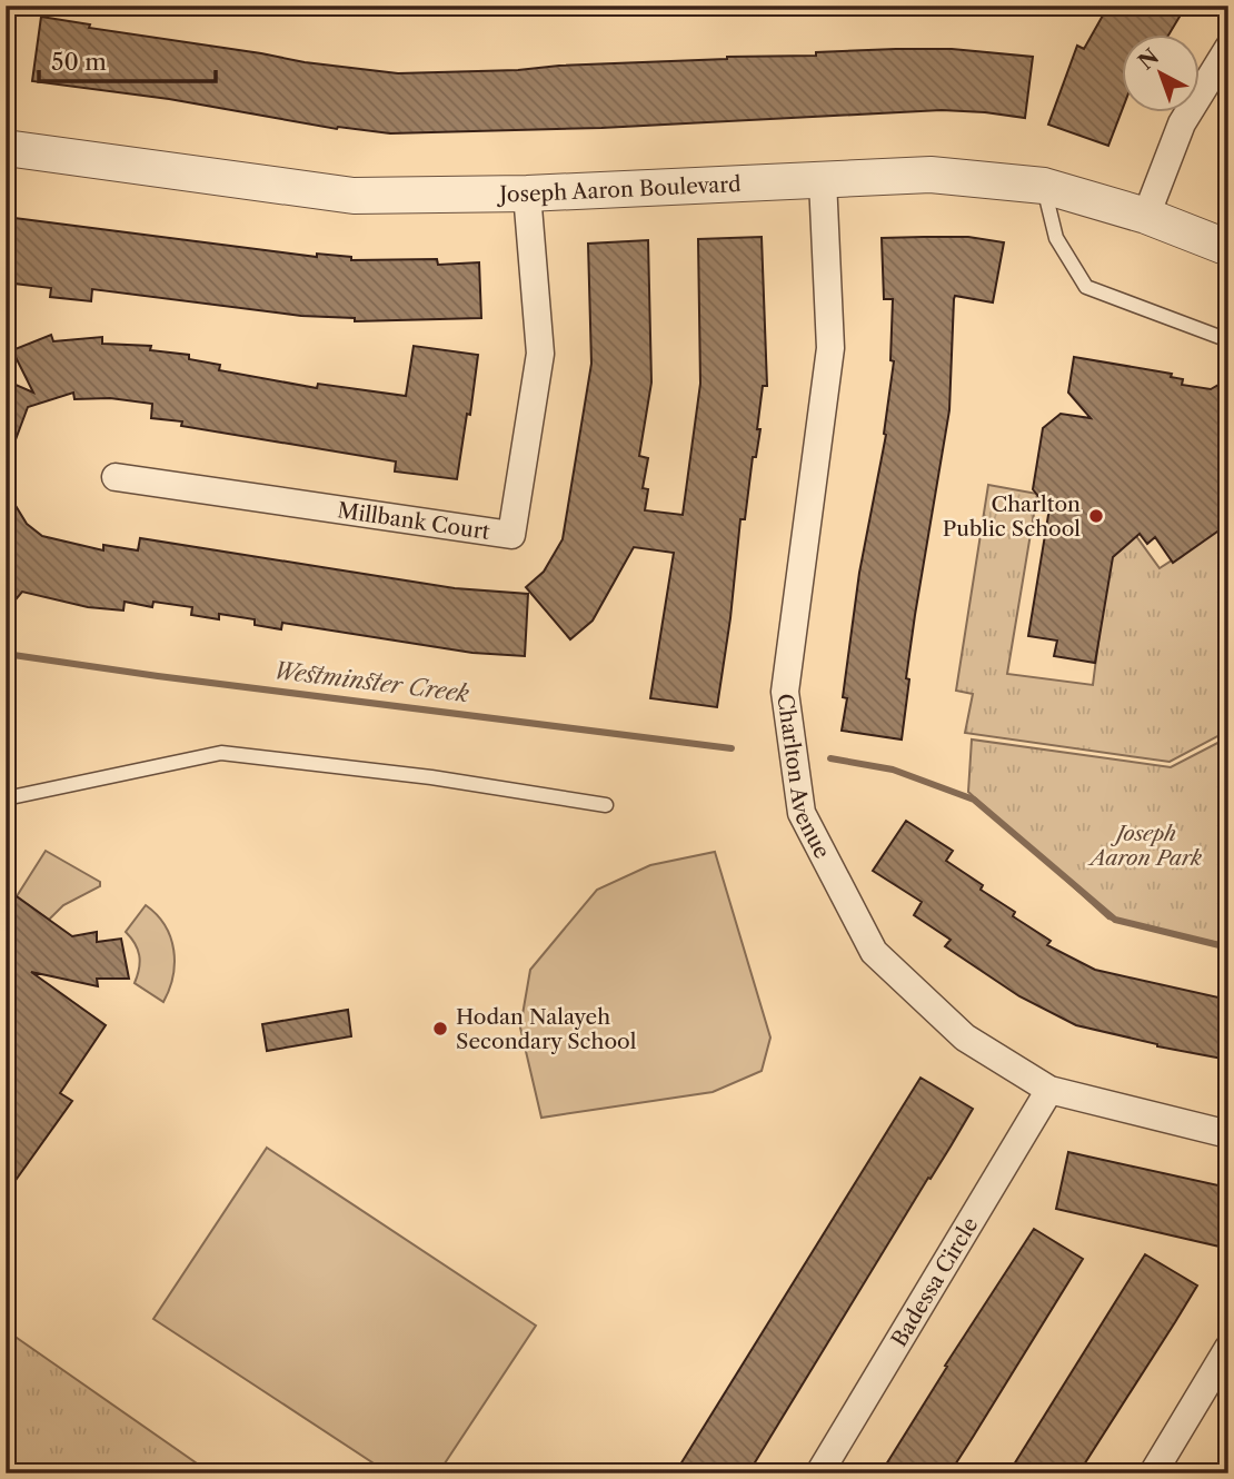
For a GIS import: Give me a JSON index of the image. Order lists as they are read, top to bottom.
{
  "streets": {
    "street": [
      "Joseph Aaron Boulevard",
      "Millbank Court",
      "Charlton Avenue",
      "Badessa Circle"
    ]
  },
  "crossings": [
    ["Joseph Aaron Boulevard", "Millbank Court"],
    ["Joseph Aaron Boulevard", "Charlton Avenue"],
    ["Charlton Avenue", "Badessa Circle"]
  ],
  "water": ["Westminster Creek"],
  "parks": ["Joseph Aaron Park"],
  "places": ["Charlton Public School", "Hodan Nalayeh Secondary School"],
  "scale_bar": "50 m",
  "north": "top left"
}
